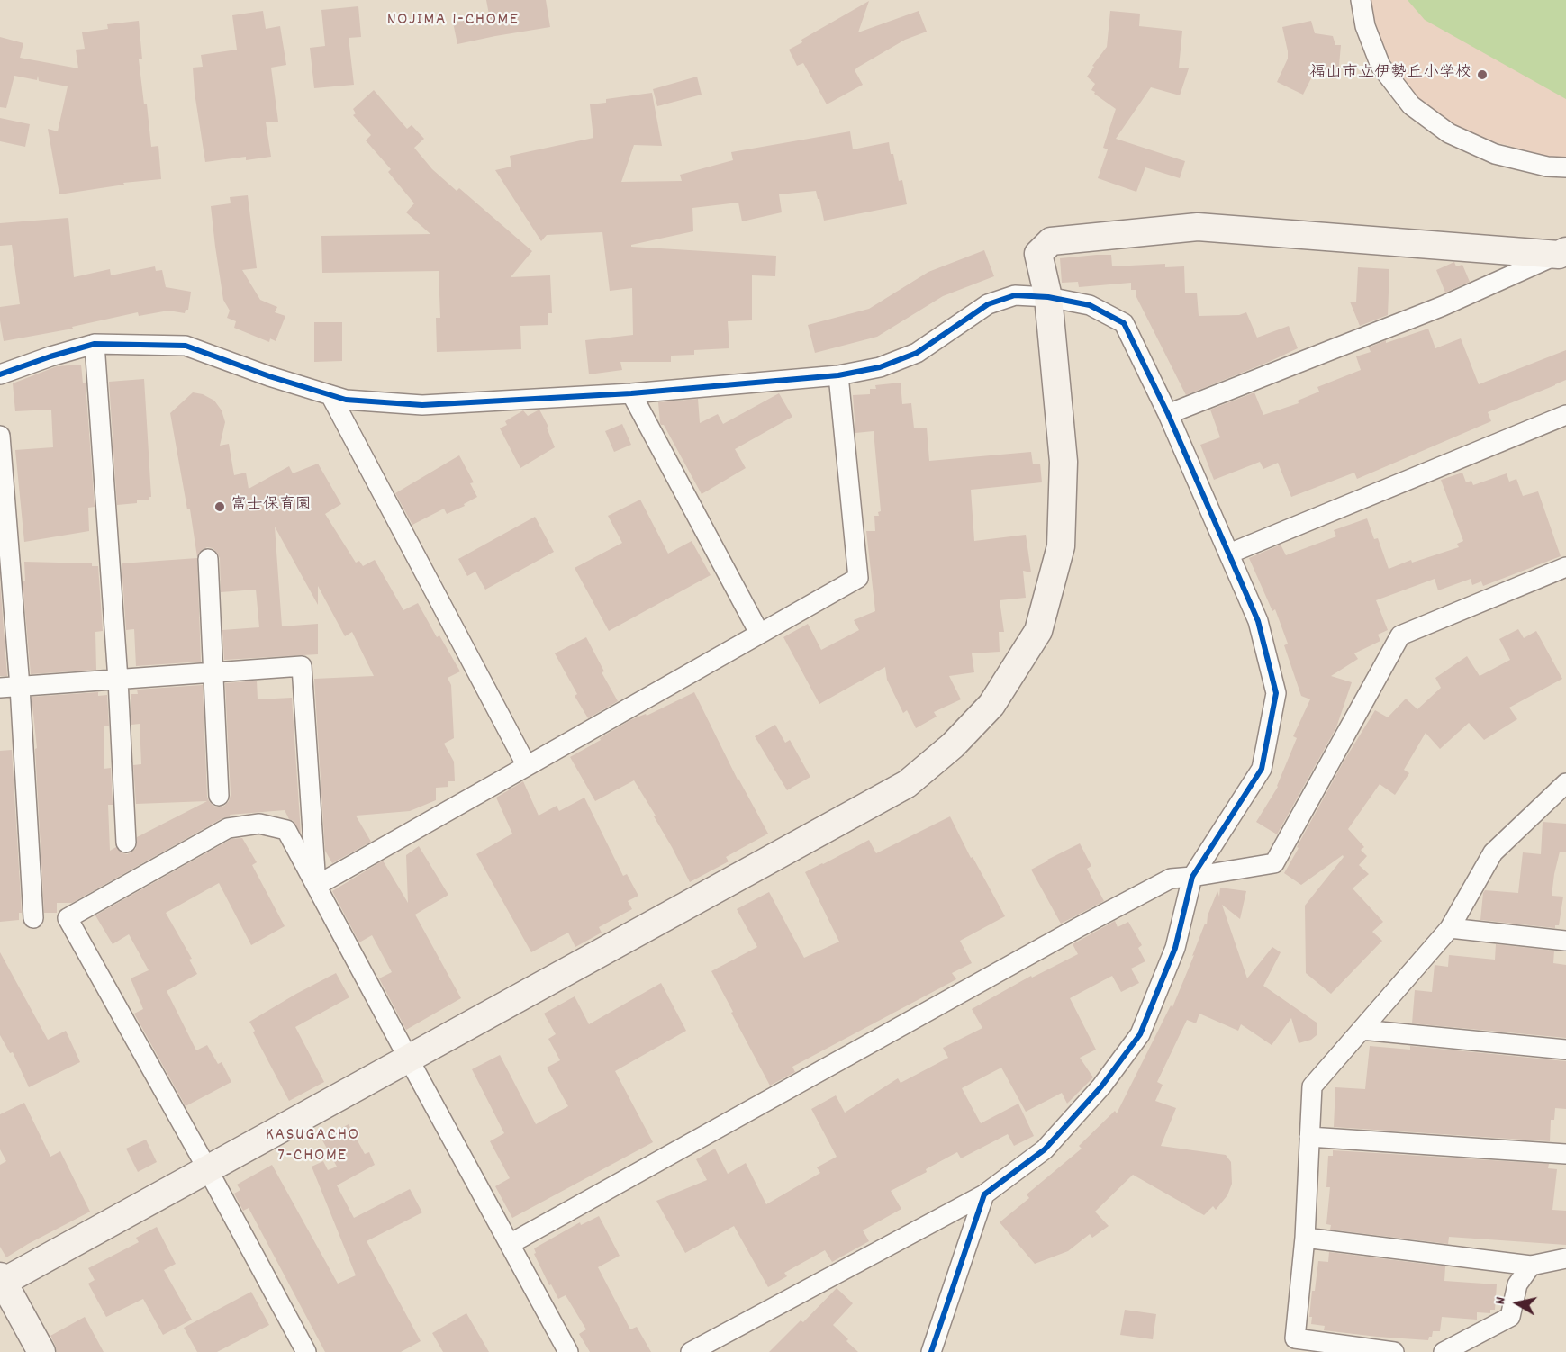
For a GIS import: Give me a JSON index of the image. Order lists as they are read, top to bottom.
{
  "districts": ["NOJIMA 1-CHOME", "KASUGACHO 7-CHOME"],
  "places": ["福山市立伊勢丘小学校", "富士保育園"],
  "north": "left"
}
